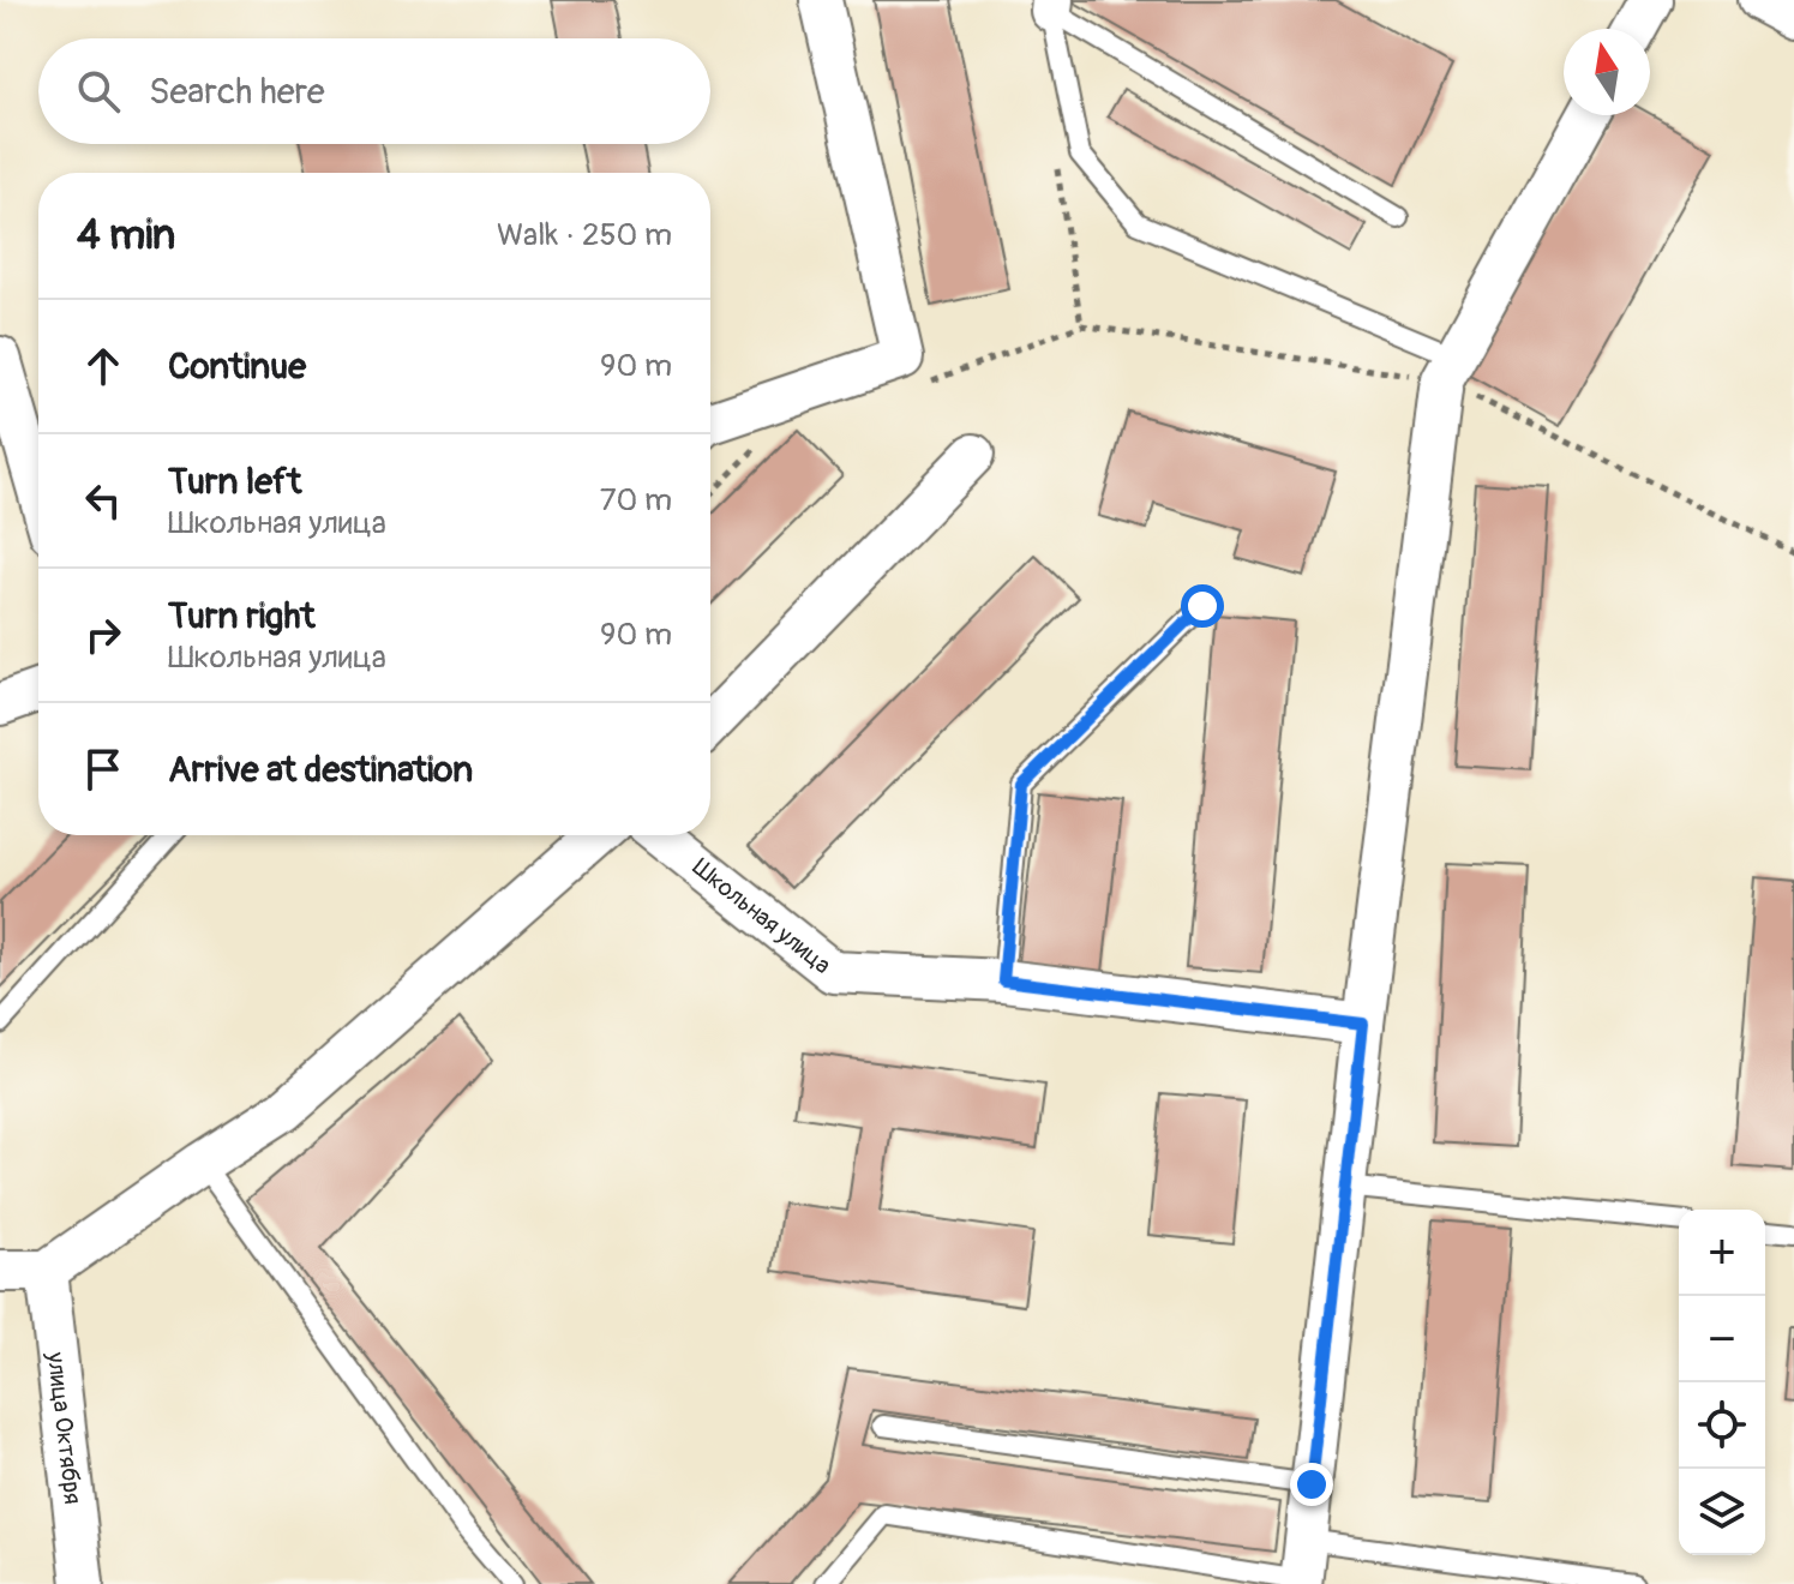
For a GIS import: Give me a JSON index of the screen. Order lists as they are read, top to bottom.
{
  "streets": {
    "street": ["Школьная улица", "улица Октября"]
  },
  "north": "top",
  "page": {
    "search": "Search here",
    "heading": ["4 min", "Walk · 250 m"],
    "list": [
      ["Continue", "90 m"],
      ["Turn left", "Школьная улица", "70 m"],
      ["Turn right", "Школьная улица", "90 m"],
      "Arrive at destination"
    ],
    "map_buttons": ["+", "−"]
  }
}
